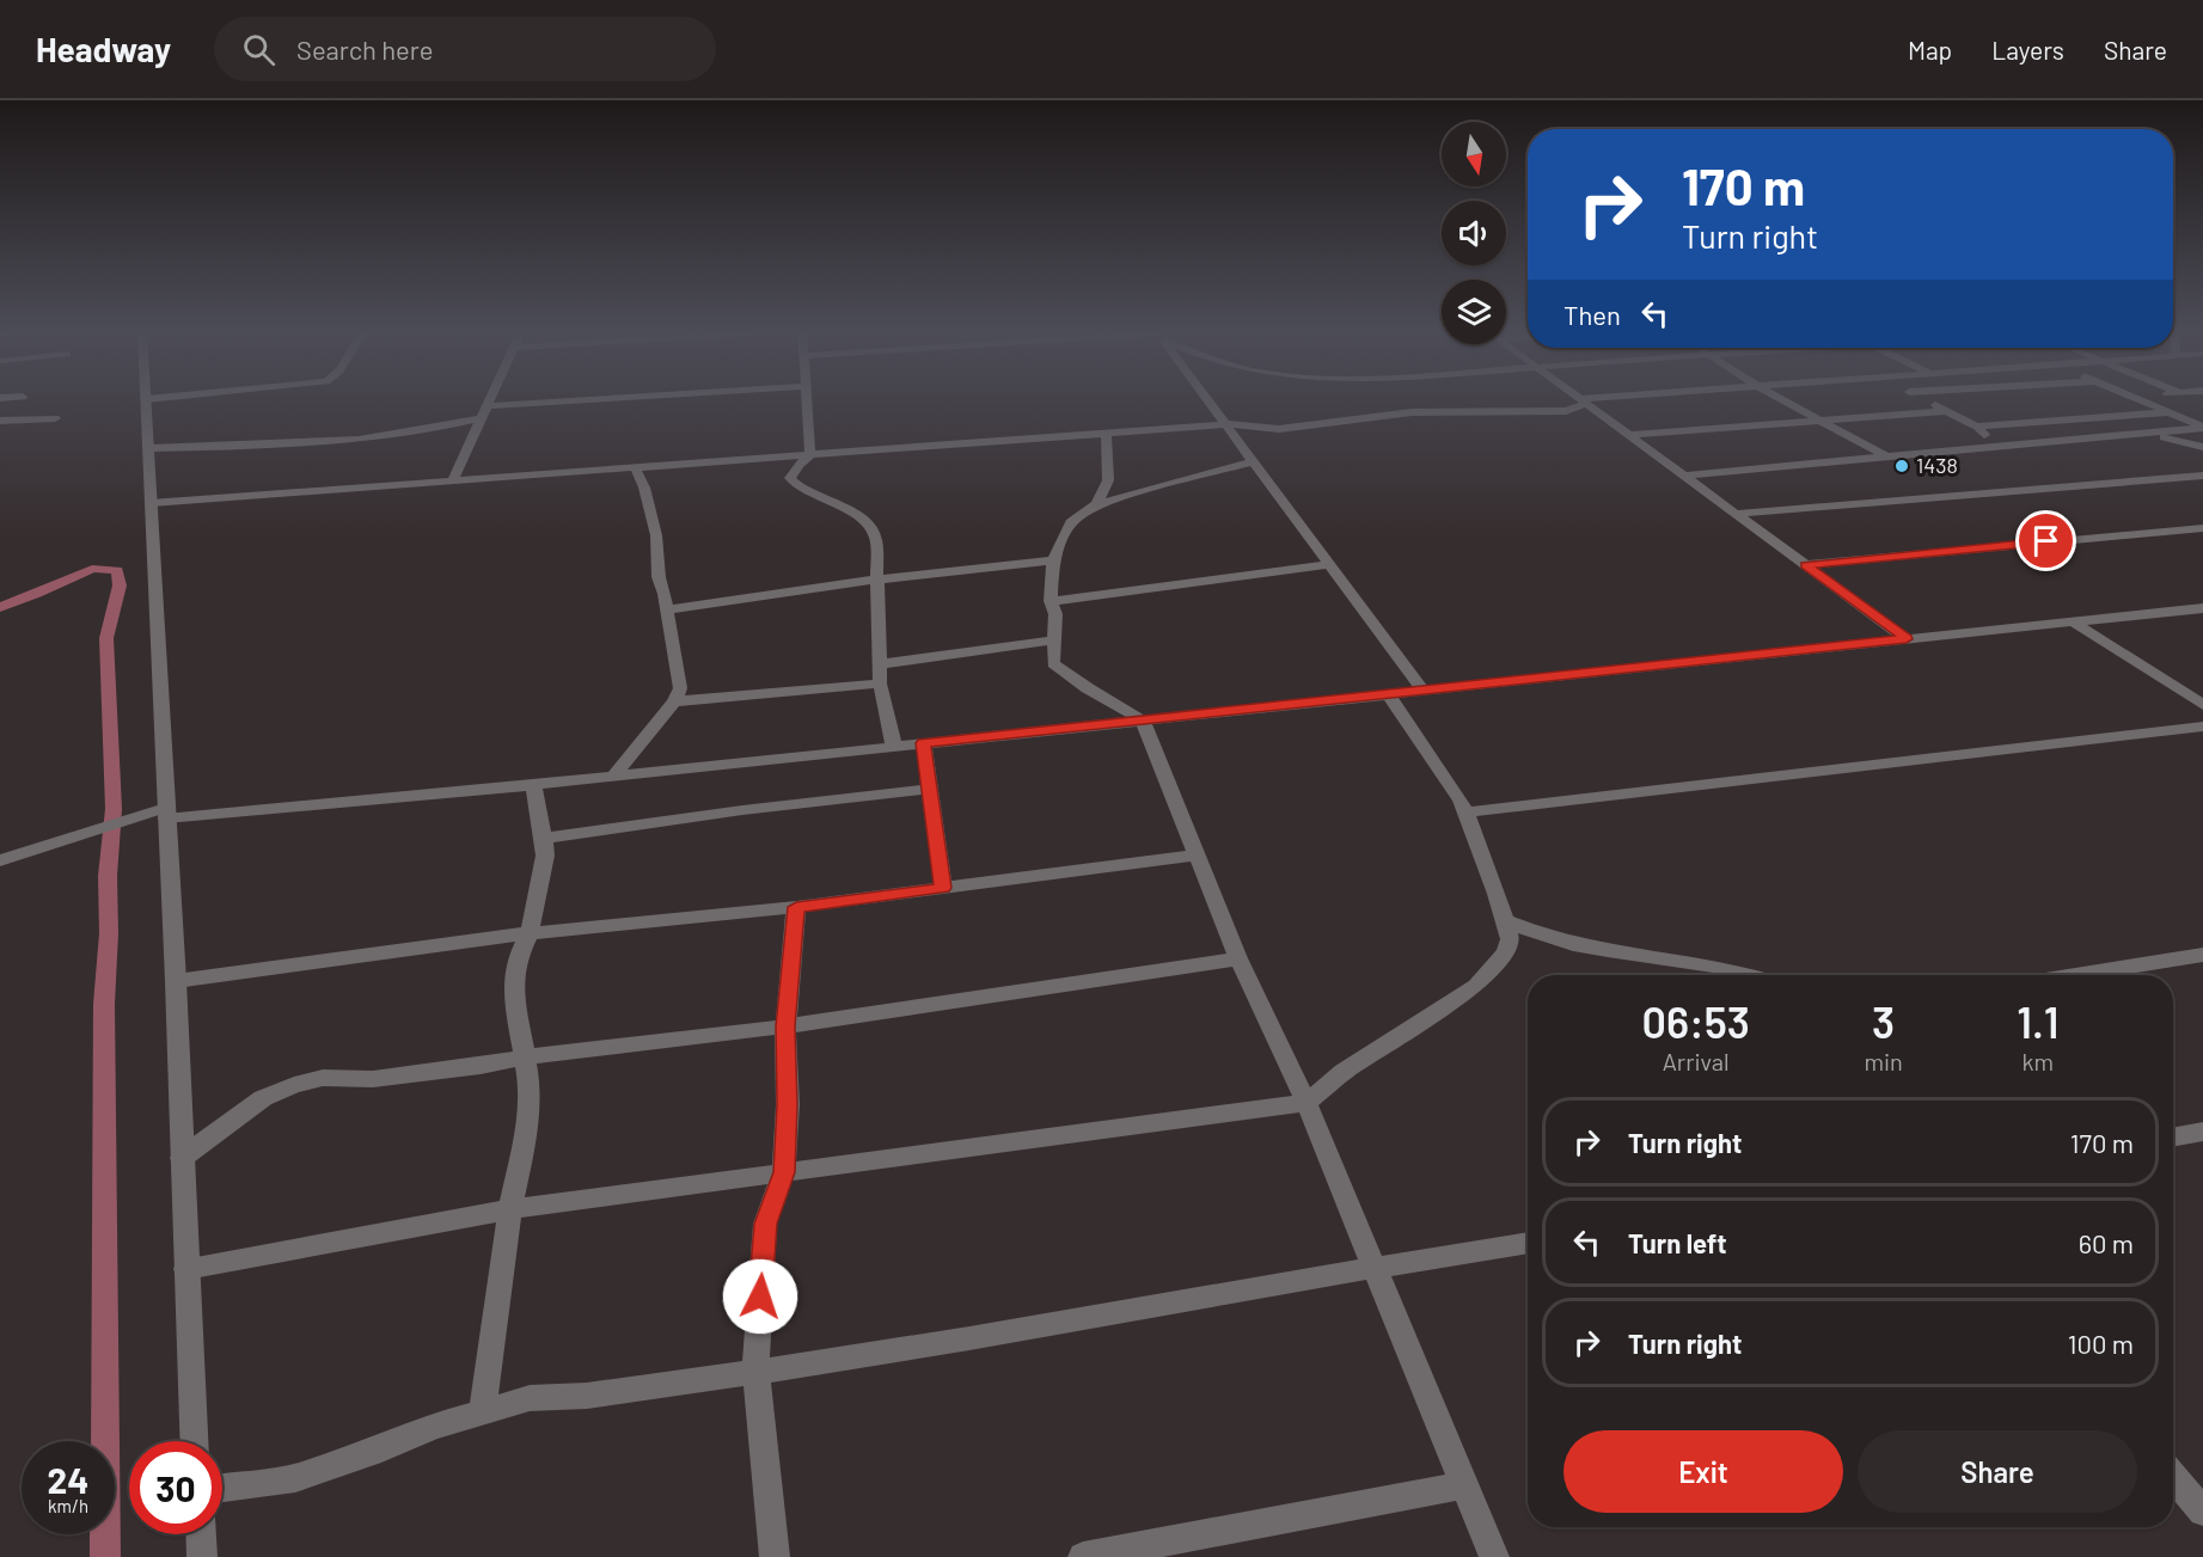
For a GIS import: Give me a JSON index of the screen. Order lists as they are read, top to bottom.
{
  "places": ["1438"],
  "north": "bottom",
  "page": {
    "header": "Headway",
    "search": "Search here",
    "nav": ["Map", "Layers", "Share"],
    "turn": ["170 m", "Turn right"],
    "then": "Then",
    "eta": [
      "06:53",
      "Arrival",
      "3",
      "min",
      "1.1",
      "km"
    ],
    "list": [
      {
        "name": "Turn right",
        "value": "170 m"
      },
      {
        "name": "Turn left",
        "value": "60 m"
      },
      {
        "name": "Turn right",
        "value": "100 m"
      }
    ],
    "buttons": ["Exit", "Share"],
    "speed": "24 km/h",
    "limit": "30"
  }
}
